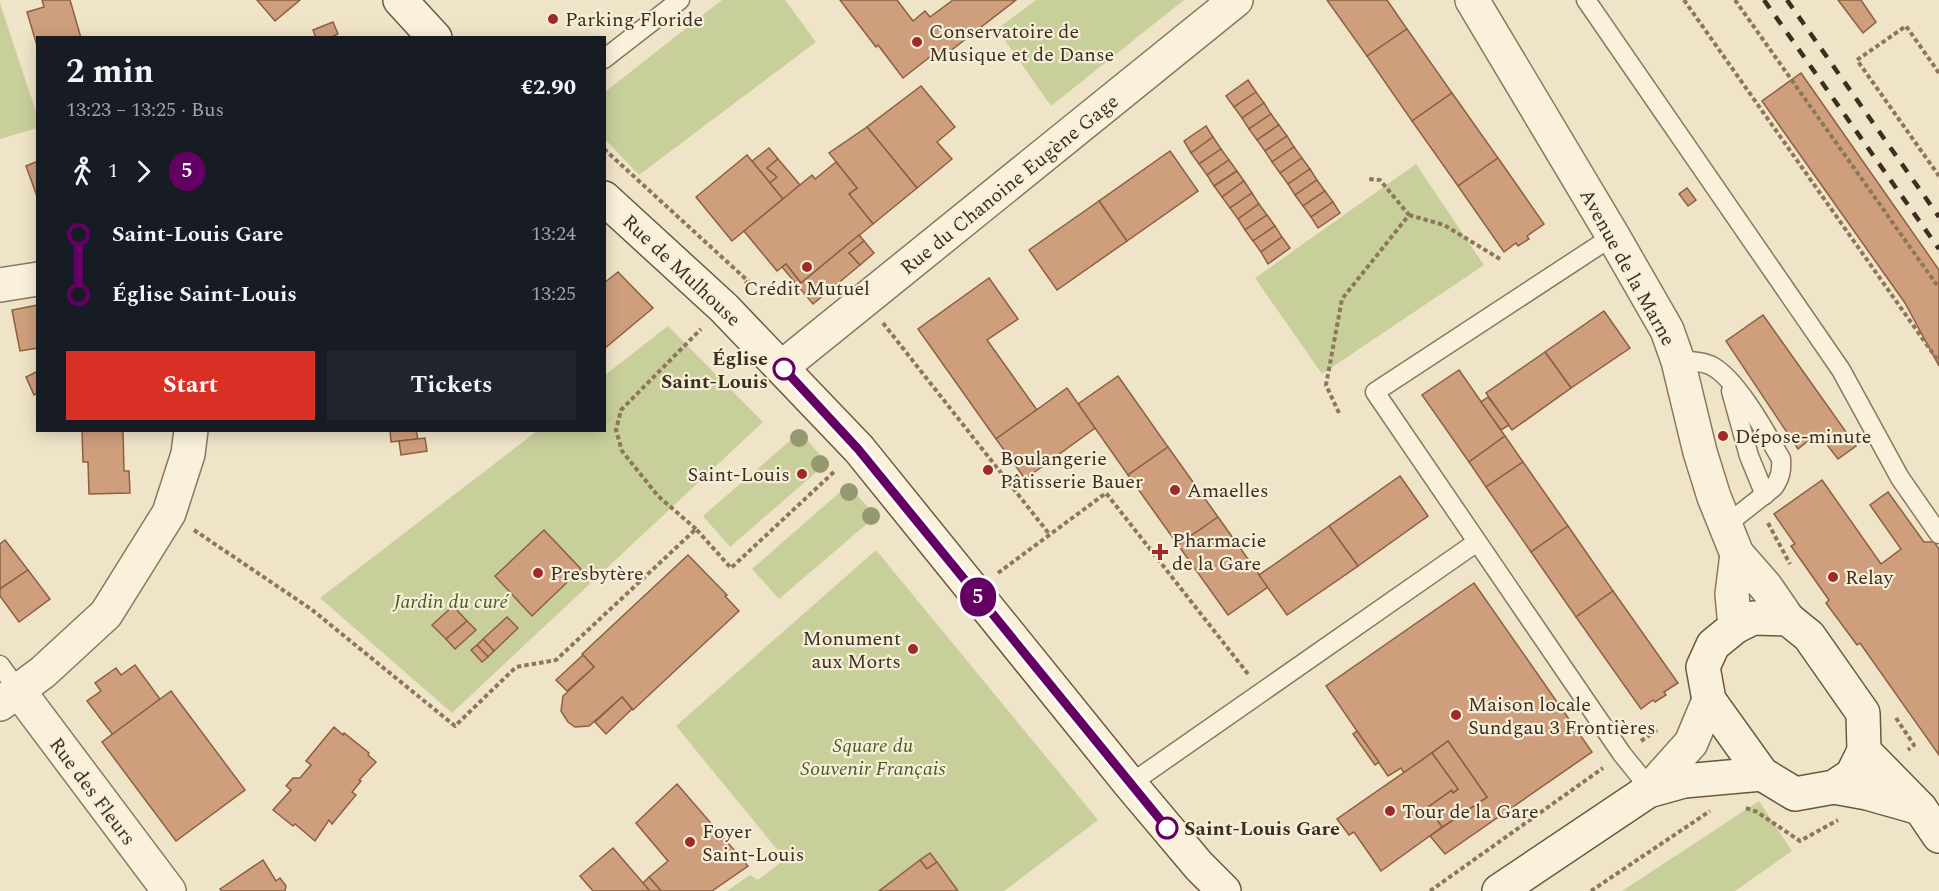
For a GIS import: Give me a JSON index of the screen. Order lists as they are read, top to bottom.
{
  "streets": {
    "street": [
      "Rue du Chanoine Eugène Gage",
      "Avenue de la Marne",
      "Rue de Mulhouse",
      "Rue des Fleurs"
    ]
  },
  "crossings": [
    ["Rue du Chanoine Eugène Gage", "Rue de Mulhouse"]
  ],
  "parks": ["Jardin du curé", "Square du Souvenir Français"],
  "places": {
    "other": [
      "Parking Floride",
      "Conservatoire de Musique et de Danse",
      "Crédit Mutuel",
      "Église Saint-Louis",
      "Dépose-minute",
      "Boulangerie Pâtisserie Bauer",
      "Saint-Louis",
      "Amaelles",
      "Presbytère",
      "Relay",
      "Monument aux Morts",
      "Maison locale Sundgau 3 Frontières",
      "Tour de la Gare",
      "Saint-Louis Gare",
      "Foyer Saint-Louis"
    ],
    "health": ["Pharmacie de la Gare"]
  },
  "lines": ["bus line 5"],
  "page": {
    "on_map": "5",
    "heading": ["2 min", "13:23 – 13:25 · Bus", "€2.90"],
    "legs": ["1", "5"],
    "list": [
      {
        "name": "Saint-Louis Gare",
        "value": "13:24"
      },
      {
        "name": "Église Saint-Louis",
        "value": "13:25"
      }
    ],
    "buttons": ["Start", "Tickets"]
  }
}
